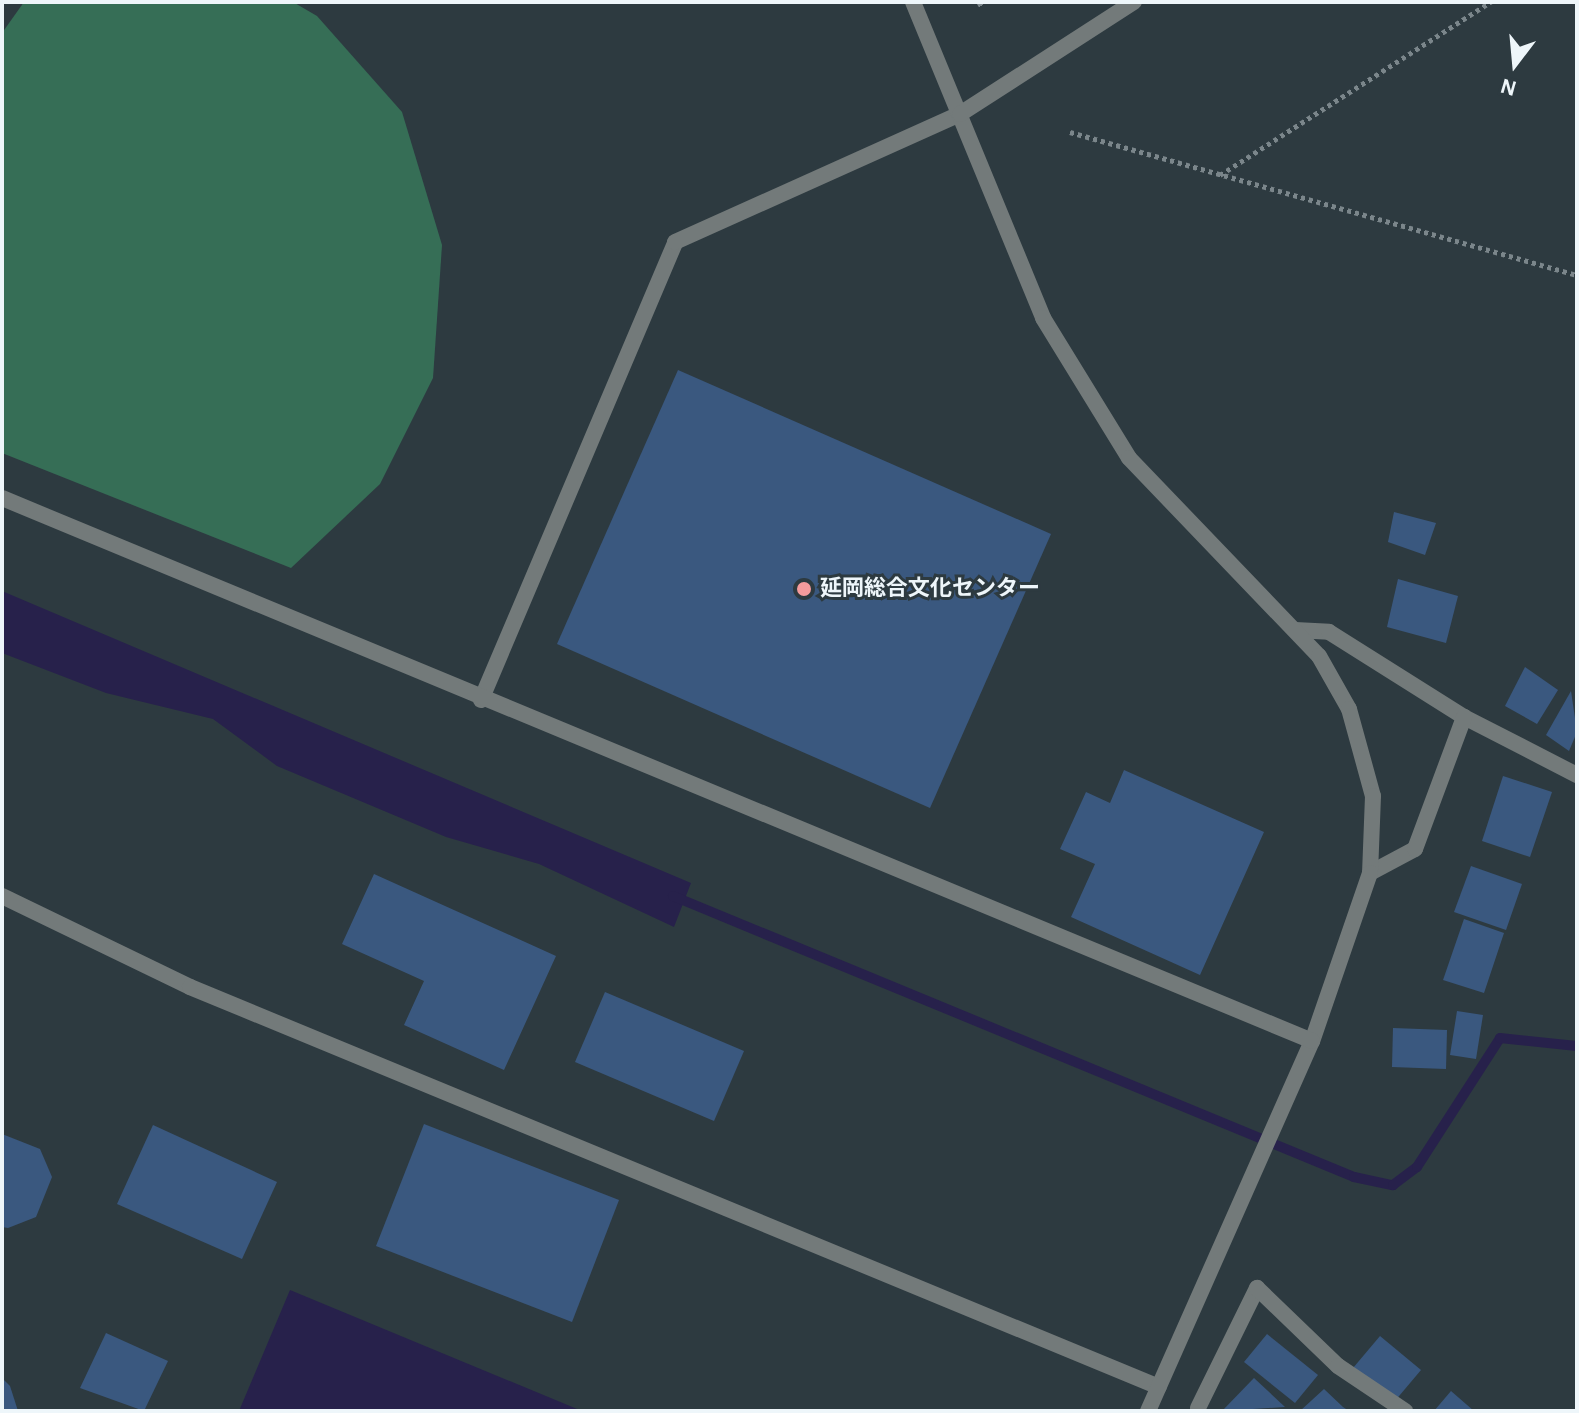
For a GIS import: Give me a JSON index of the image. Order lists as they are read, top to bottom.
{
  "places": ["延岡総合文化センター"],
  "north": "bottom"
}
